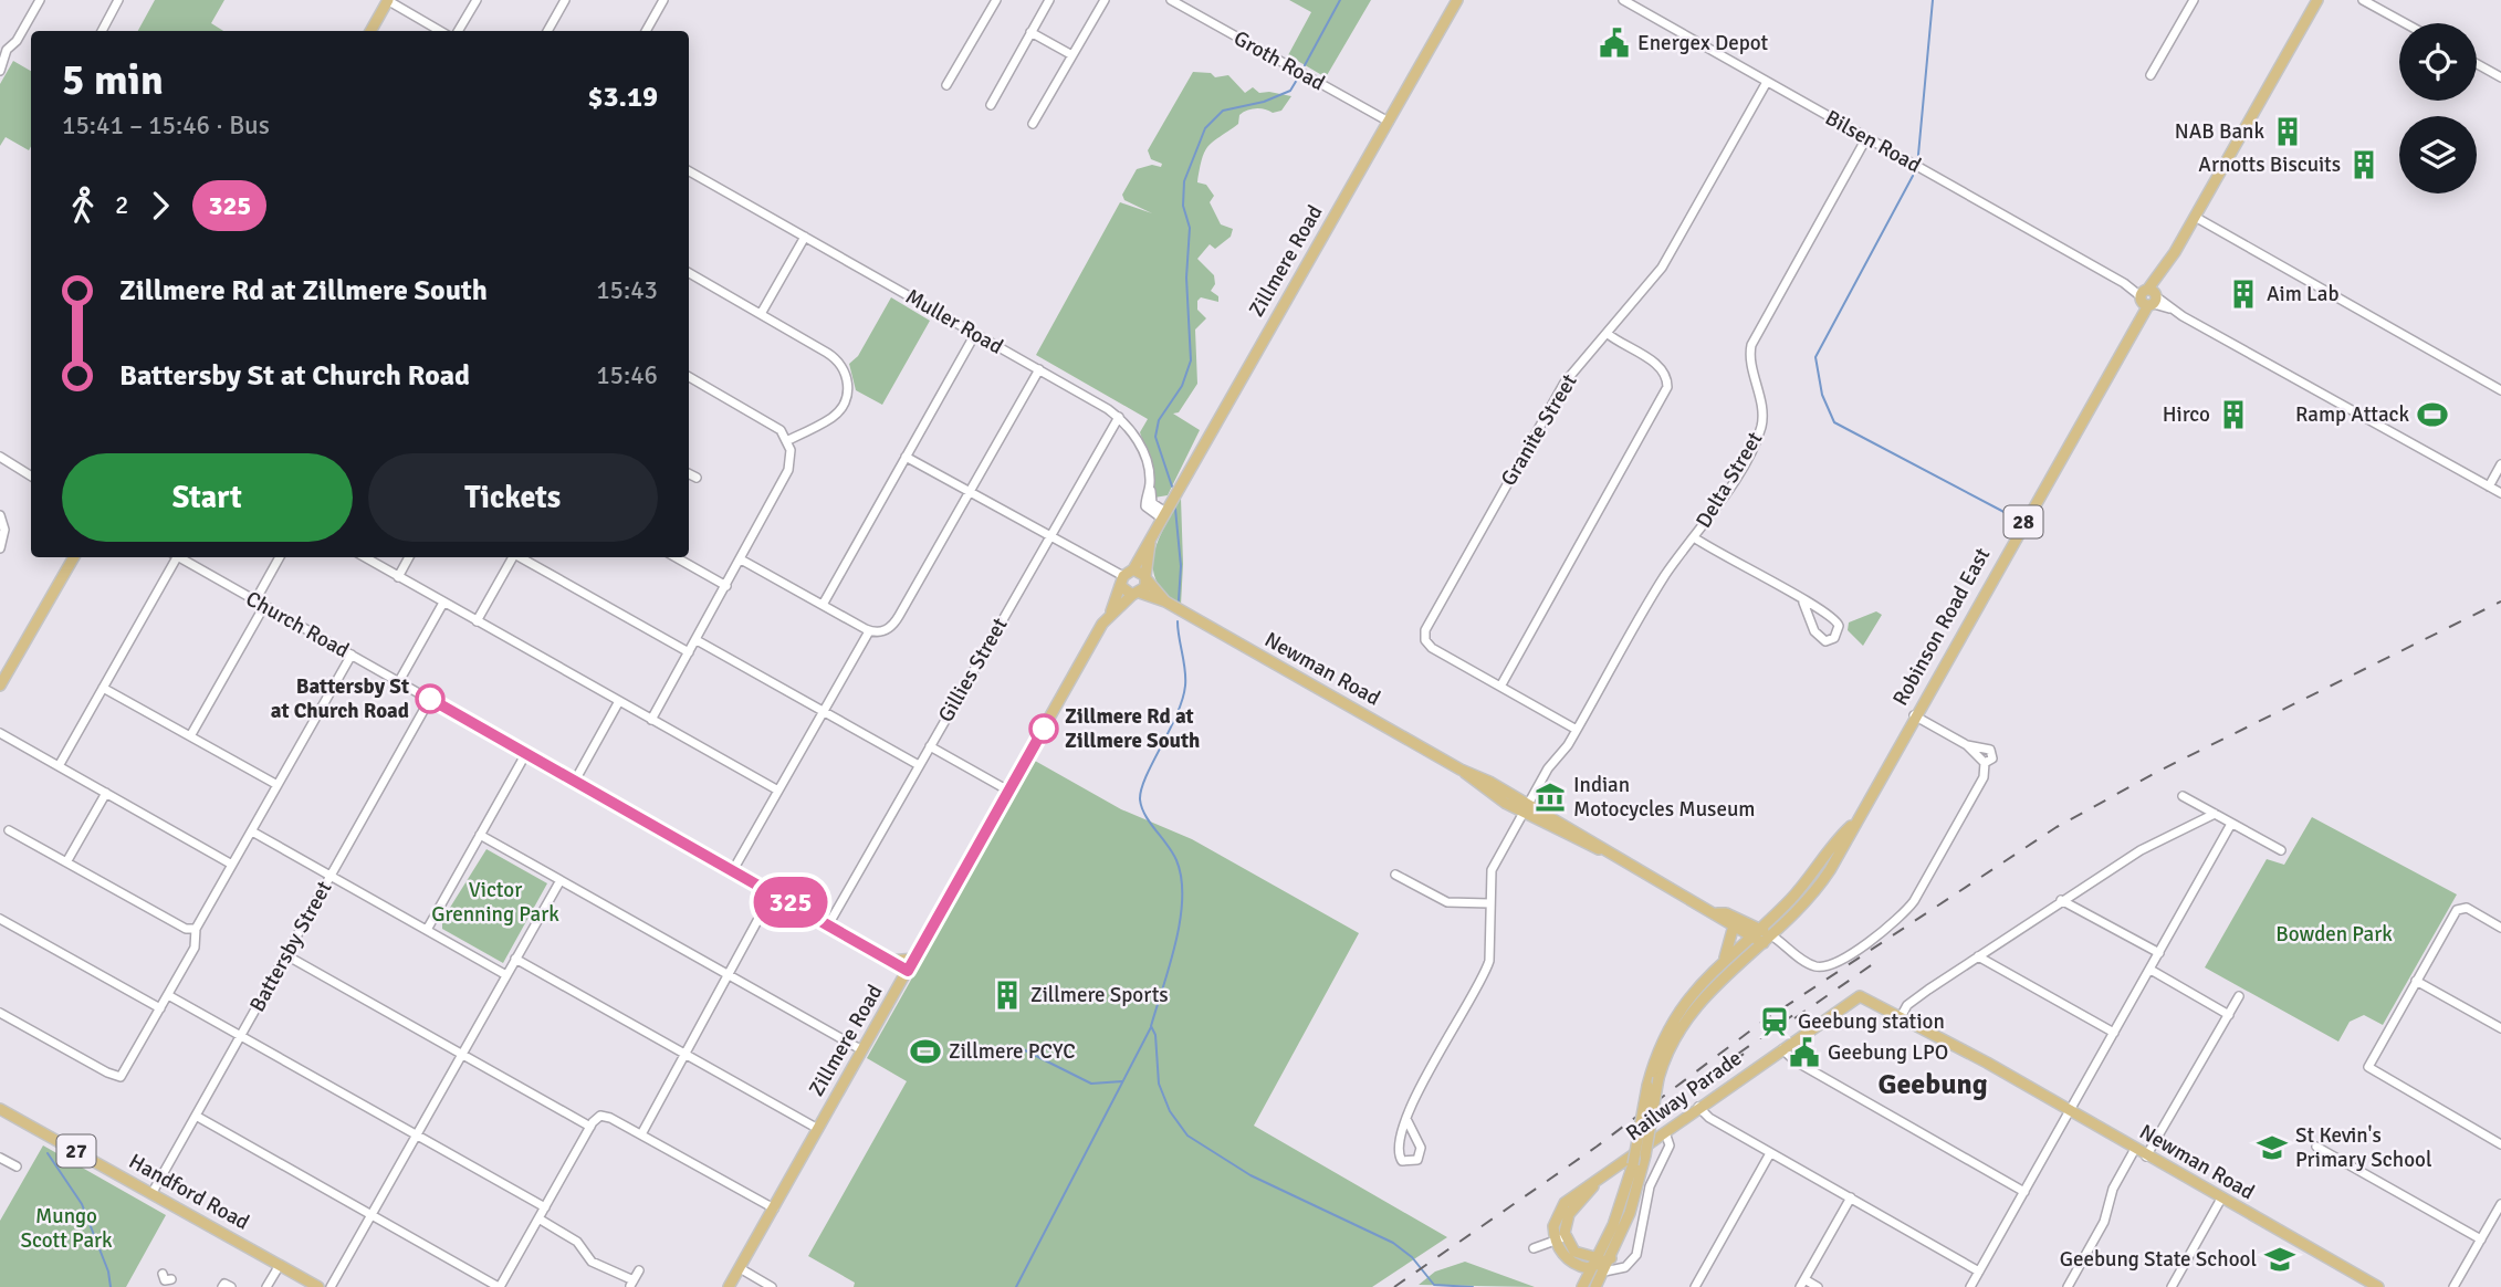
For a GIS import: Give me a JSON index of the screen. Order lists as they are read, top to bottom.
{
  "streets": {
    "main road": [
      "Zillmere Road",
      "28",
      "Robinson Road East",
      "Newman Road",
      "Railway Parade",
      "27",
      "Handford Road"
    ],
    "street": [
      "Groth Road",
      "Bilsen Road",
      "Muller Road",
      "Granite Street",
      "Delta Street",
      "Church Road",
      "Gillies Street",
      "Battersby Street"
    ]
  },
  "crossings": [
    ["Groth Road", "Zillmere Road"],
    ["Bilsen Road", "Granite Street"],
    ["Bilsen Road", "Delta Street"],
    ["Bilsen Road", "Robinson Road East"],
    ["Zillmere Road", "Muller Road"],
    ["Zillmere Road", "Church Road"],
    ["Zillmere Road", "Newman Road"],
    ["Muller Road", "Gillies Street"],
    ["Granite Street", "Delta Street"],
    ["Delta Street", "Newman Road"],
    ["28", "Robinson Road East"],
    ["Church Road", "Gillies Street"],
    ["Church Road", "Battersby Street"],
    ["Robinson Road East", "Newman Road"],
    ["Newman Road", "Railway Parade"],
    ["Battersby Street", "Handford Road"]
  ],
  "districts": ["Geebung"],
  "parks": ["Victor Grenning Park", "Bowden Park", "Mungo Scott Park"],
  "places": {
    "public building": ["Energex Depot", "Geebung LPO"],
    "building": [
      "NAB Bank",
      "Arnotts Biscuits",
      "Aim Lab",
      "Hirco",
      "Zillmere Sports"
    ],
    "sports": ["Ramp Attack", "Zillmere PCYC"],
    "other": ["Battersby St at Church Road", "Zillmere Rd at Zillmere South"],
    "museum": ["Indian Motocycles Museum"],
    "station": ["Geebung station"],
    "school or university": ["St Kevin's Primary School", "Geebung State School"]
  },
  "lines": ["bus line 325"],
  "page": {
    "on_map": "325",
    "heading": ["5 min", "15:41 – 15:46 · Bus", "$3.19"],
    "legs": ["2", "325"],
    "list": [
      {
        "name": "Zillmere Rd at Zillmere South",
        "value": "15:43"
      },
      {
        "name": "Battersby St at Church Road",
        "value": "15:46"
      }
    ],
    "buttons": ["Start", "Tickets"]
  }
}
